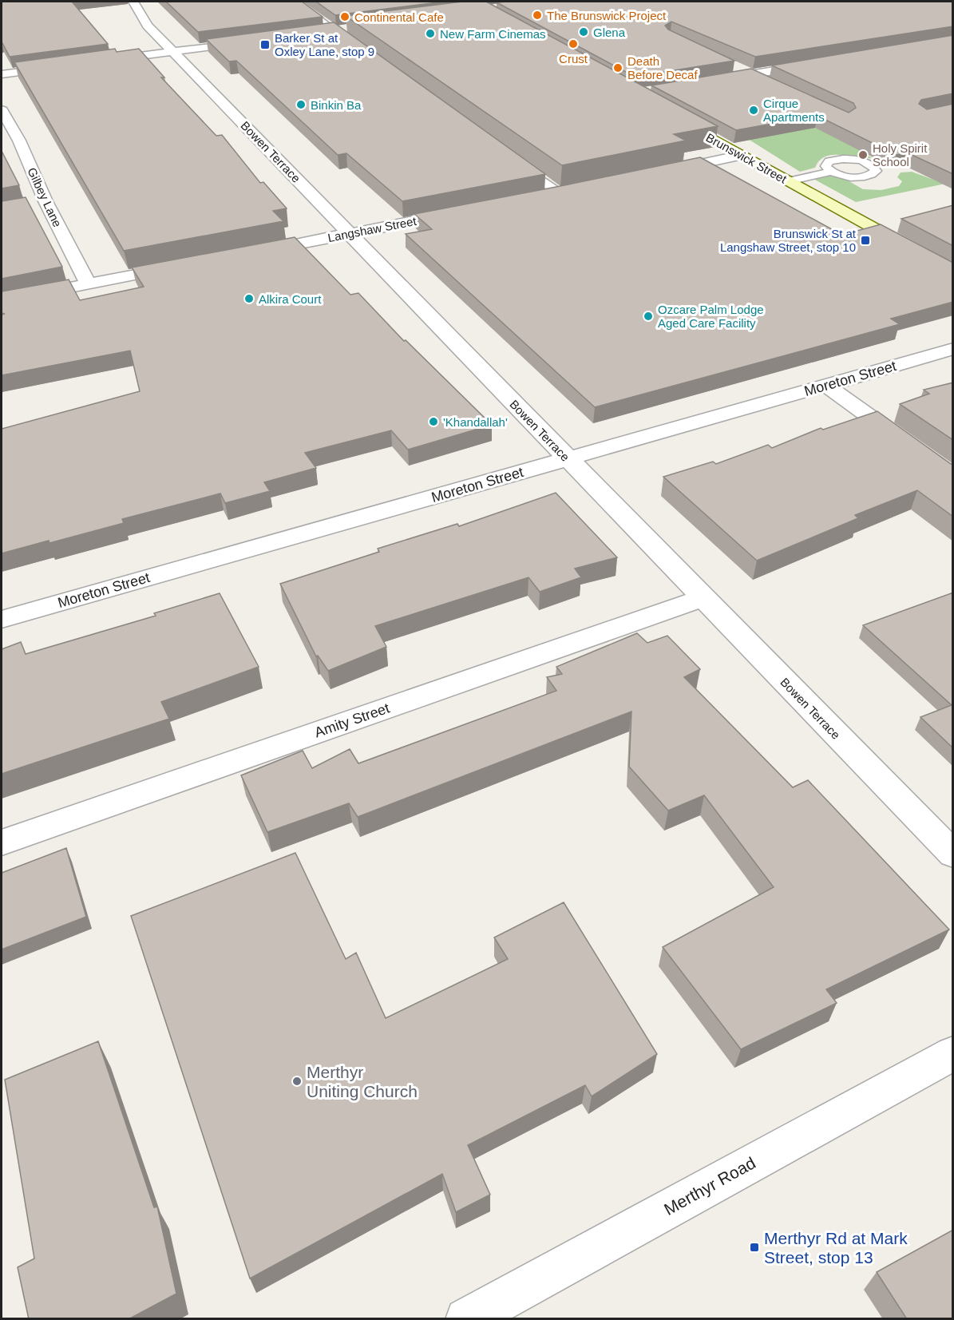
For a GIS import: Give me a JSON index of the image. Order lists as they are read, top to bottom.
{
  "streets": {
    "main road": ["Brunswick Street"],
    "street": [
      "Bowen Terrace",
      "Gilbey Lane",
      "Langshaw Street",
      "Moreton Street",
      "Amity Street",
      "Merthyr Road"
    ]
  },
  "crossings": [
    ["Bowen Terrace", "Langshaw Street"],
    ["Bowen Terrace", "Moreton Street"],
    ["Bowen Terrace", "Amity Street"]
  ],
  "places": {
    "other": [
      "The Brunswick Project",
      "Continental Cafe",
      "Glena",
      "New Farm Cinemas",
      "Crust",
      "Death Before Decaf",
      "Binkin Ba",
      "Cirque Apartments",
      "Holy Spirit School",
      "Alkira Court",
      "Ozcare Palm Lodge Aged Care Facility",
      "'Khandallah'",
      "Merthyr Uniting Church"
    ],
    "transit": ["Barker St at Oxley Lane, stop 9", "Brunswick St at Langshaw Street, stop 10", "Merthyr Rd at Mark Street, stop 13"]
  }
}
